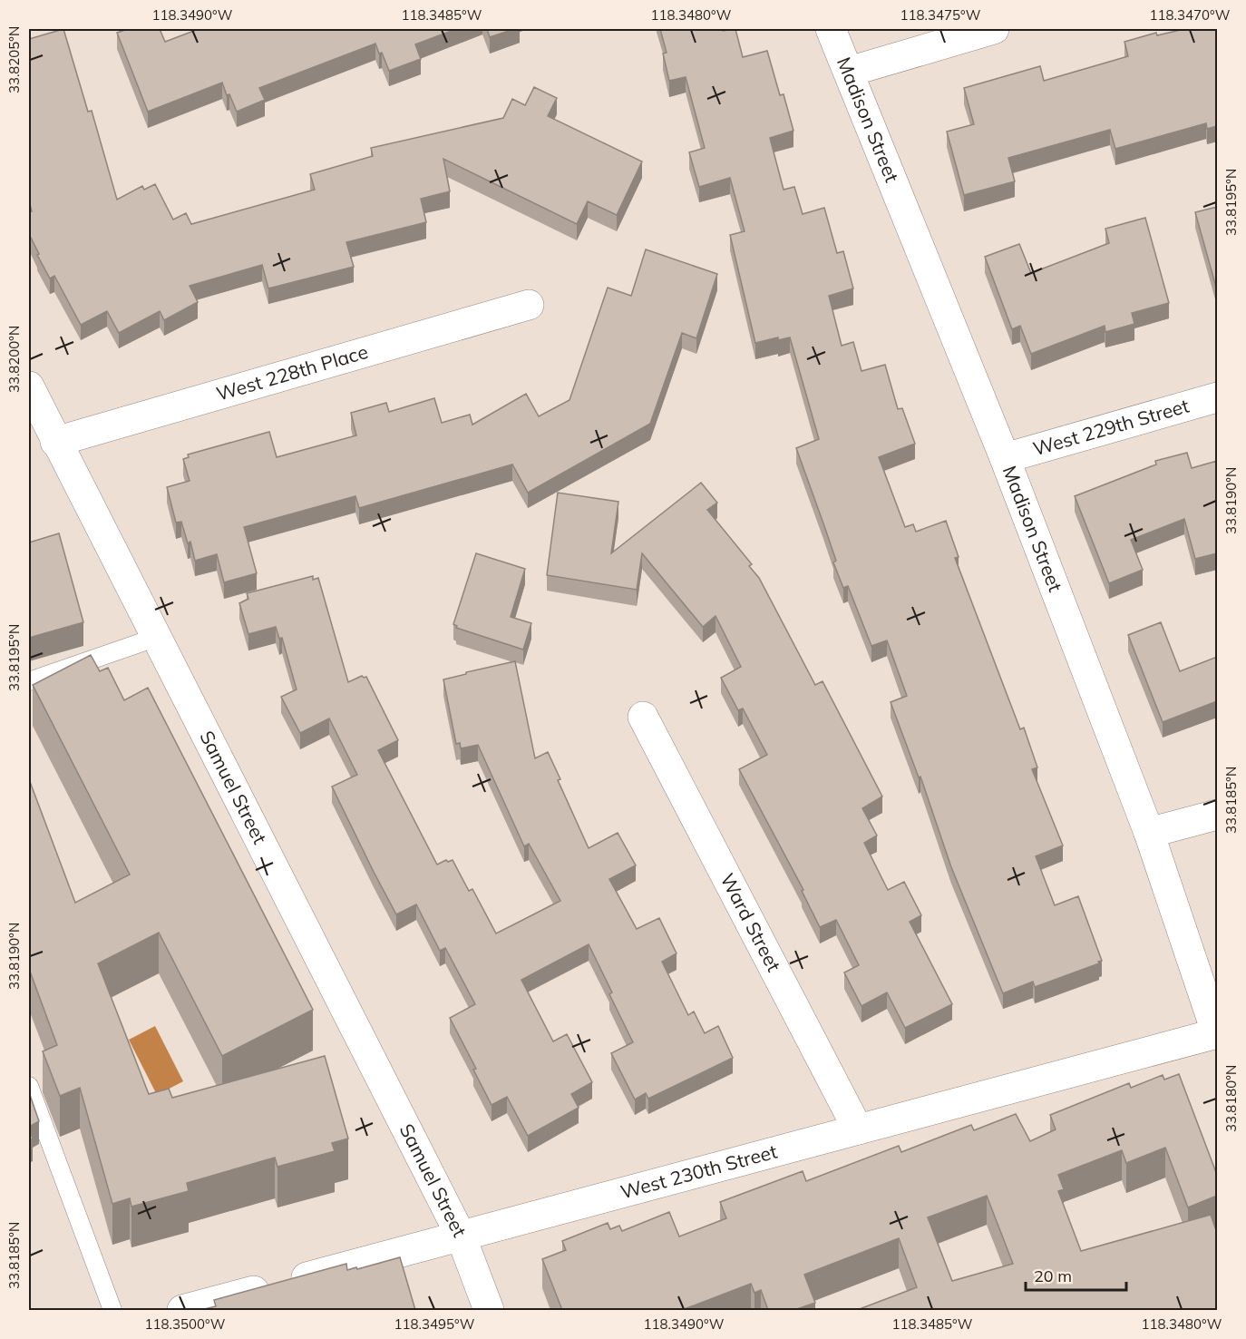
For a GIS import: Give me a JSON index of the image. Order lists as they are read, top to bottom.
{
  "streets": {
    "street": [
      "Madison Street",
      "West 228th Place",
      "West 229th Street",
      "Samuel Street",
      "Ward Street",
      "West 230th Street"
    ]
  },
  "crossings": [
    ["Madison Street", "West 229th Street"],
    ["Madison Street", "West 230th Street"],
    ["West 228th Place", "Samuel Street"],
    ["Samuel Street", "West 230th Street"],
    ["Ward Street", "West 230th Street"]
  ],
  "scale_bar": "20 m",
  "coordinates": [
    "118.3490°W",
    "118.3485°W",
    "118.3480°W",
    "118.3475°W",
    "118.3470°W",
    "33.8205°N",
    "33.8195°N",
    "33.8200°N",
    "33.8190°N",
    "33.8185°N",
    "33.8180°N",
    "118.3500°W",
    "118.3495°W"
  ]
}
